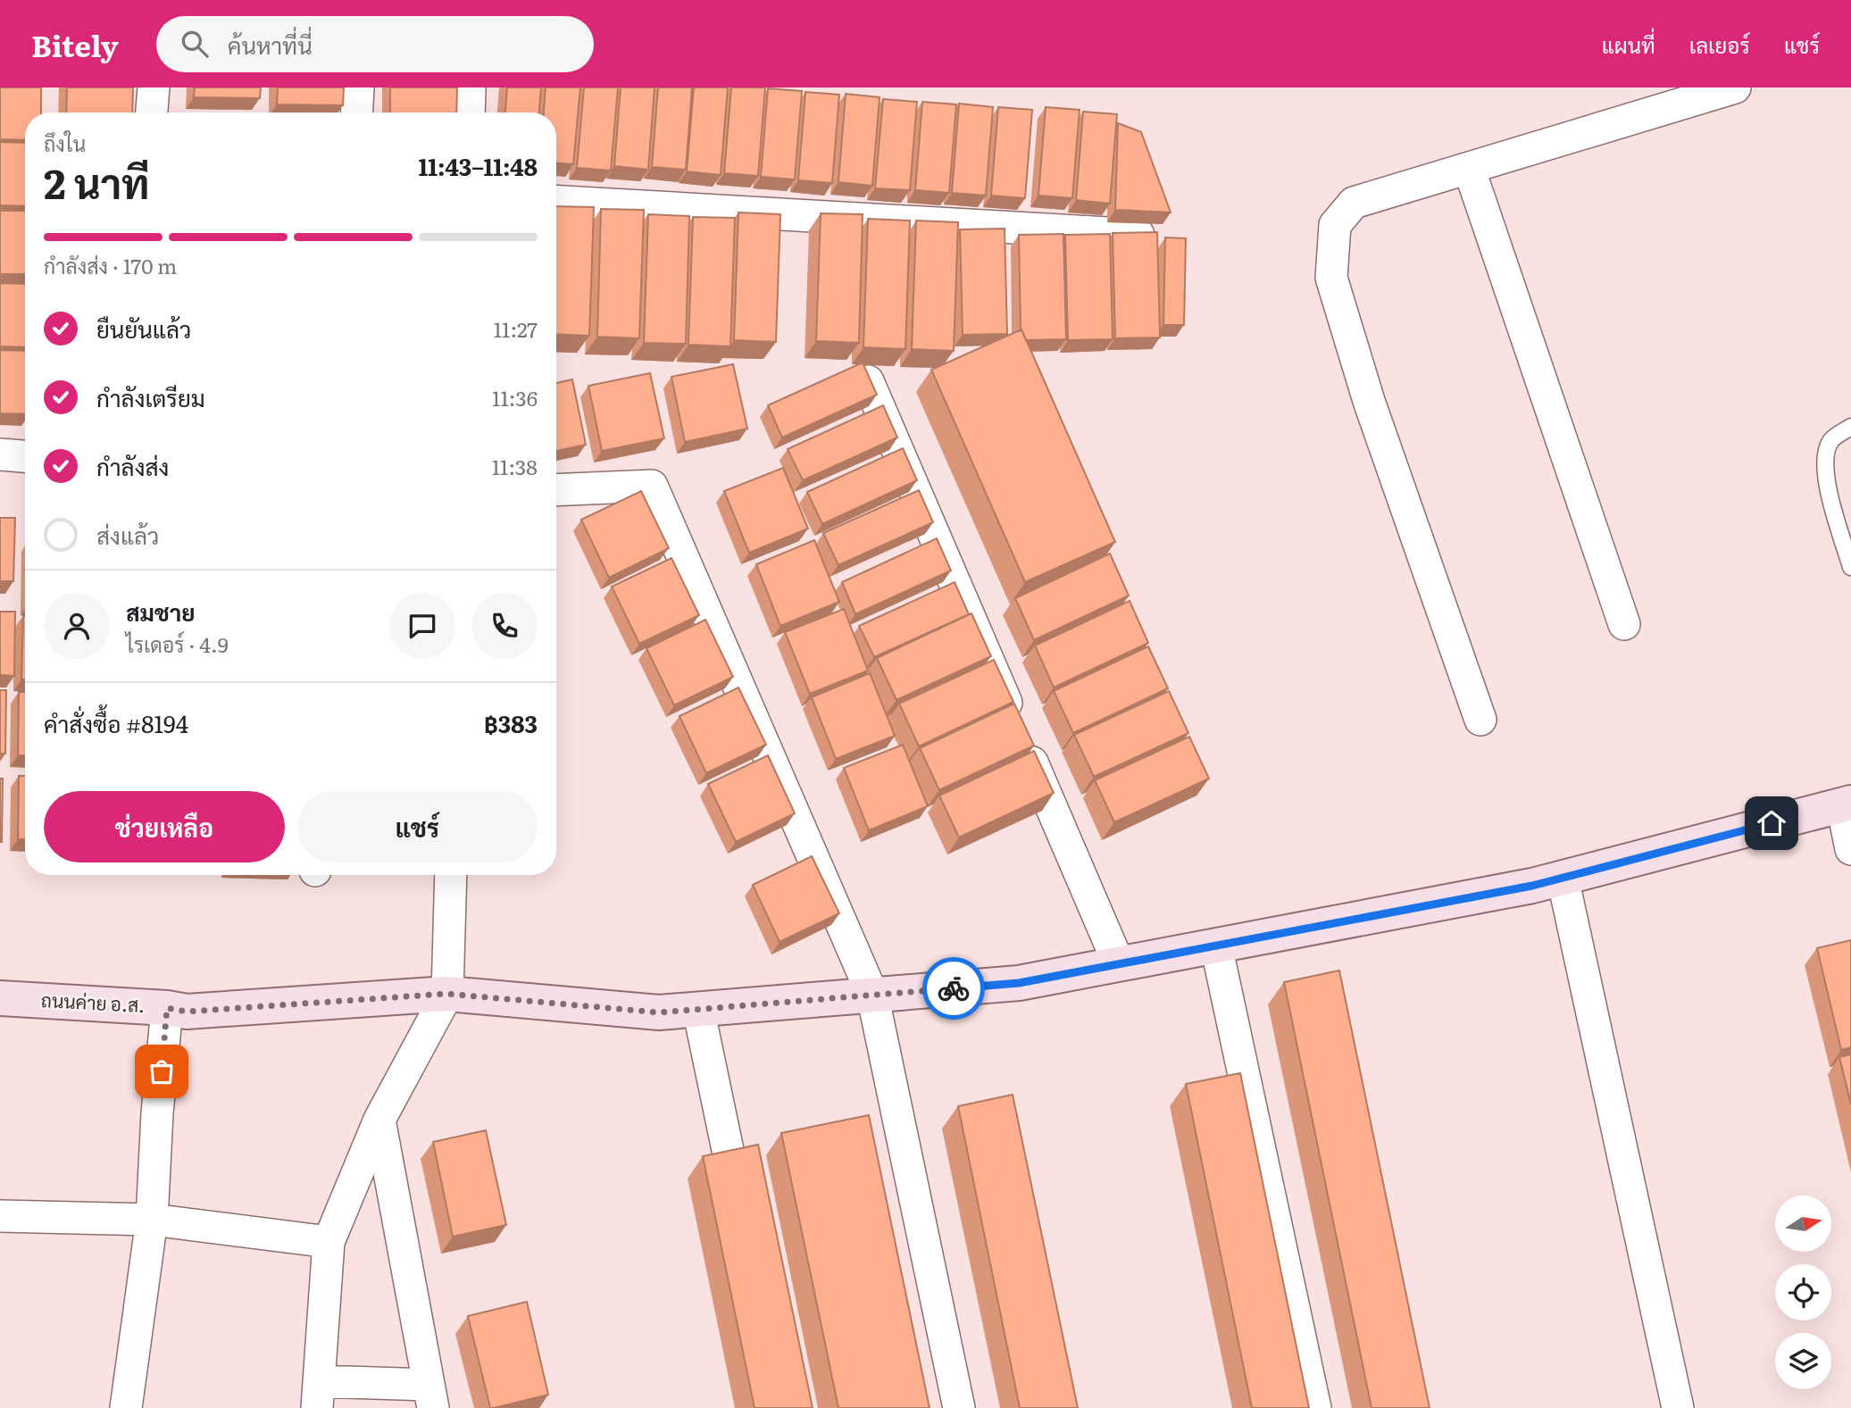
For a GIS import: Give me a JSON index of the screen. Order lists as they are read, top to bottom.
{
  "streets": {
    "street": ["ถนนค่าย อ.ส."]
  },
  "north": "right",
  "page": {
    "header": "Bitely",
    "search": "ค้นหาที่นี่",
    "nav": ["แผนที่", "เลเยอร์", "แชร์"],
    "heading": ["2 นาที", "ถึงใน", "11:43–11:48"],
    "panel": [
      "สมชาย",
      "ไรเดอร์ · 4.9",
      "คำสั่งซื้อ #8194",
      "฿383"
    ],
    "bar": "กำลังส่ง · 170 m",
    "list": [
      ["ยืนยันแล้ว", "11:27"],
      ["กำลังเตรียม", "11:36"],
      ["กำลังส่ง", "11:38"],
      "ส่งแล้ว"
    ],
    "buttons": ["ช่วยเหลือ", "แชร์"]
  }
}
